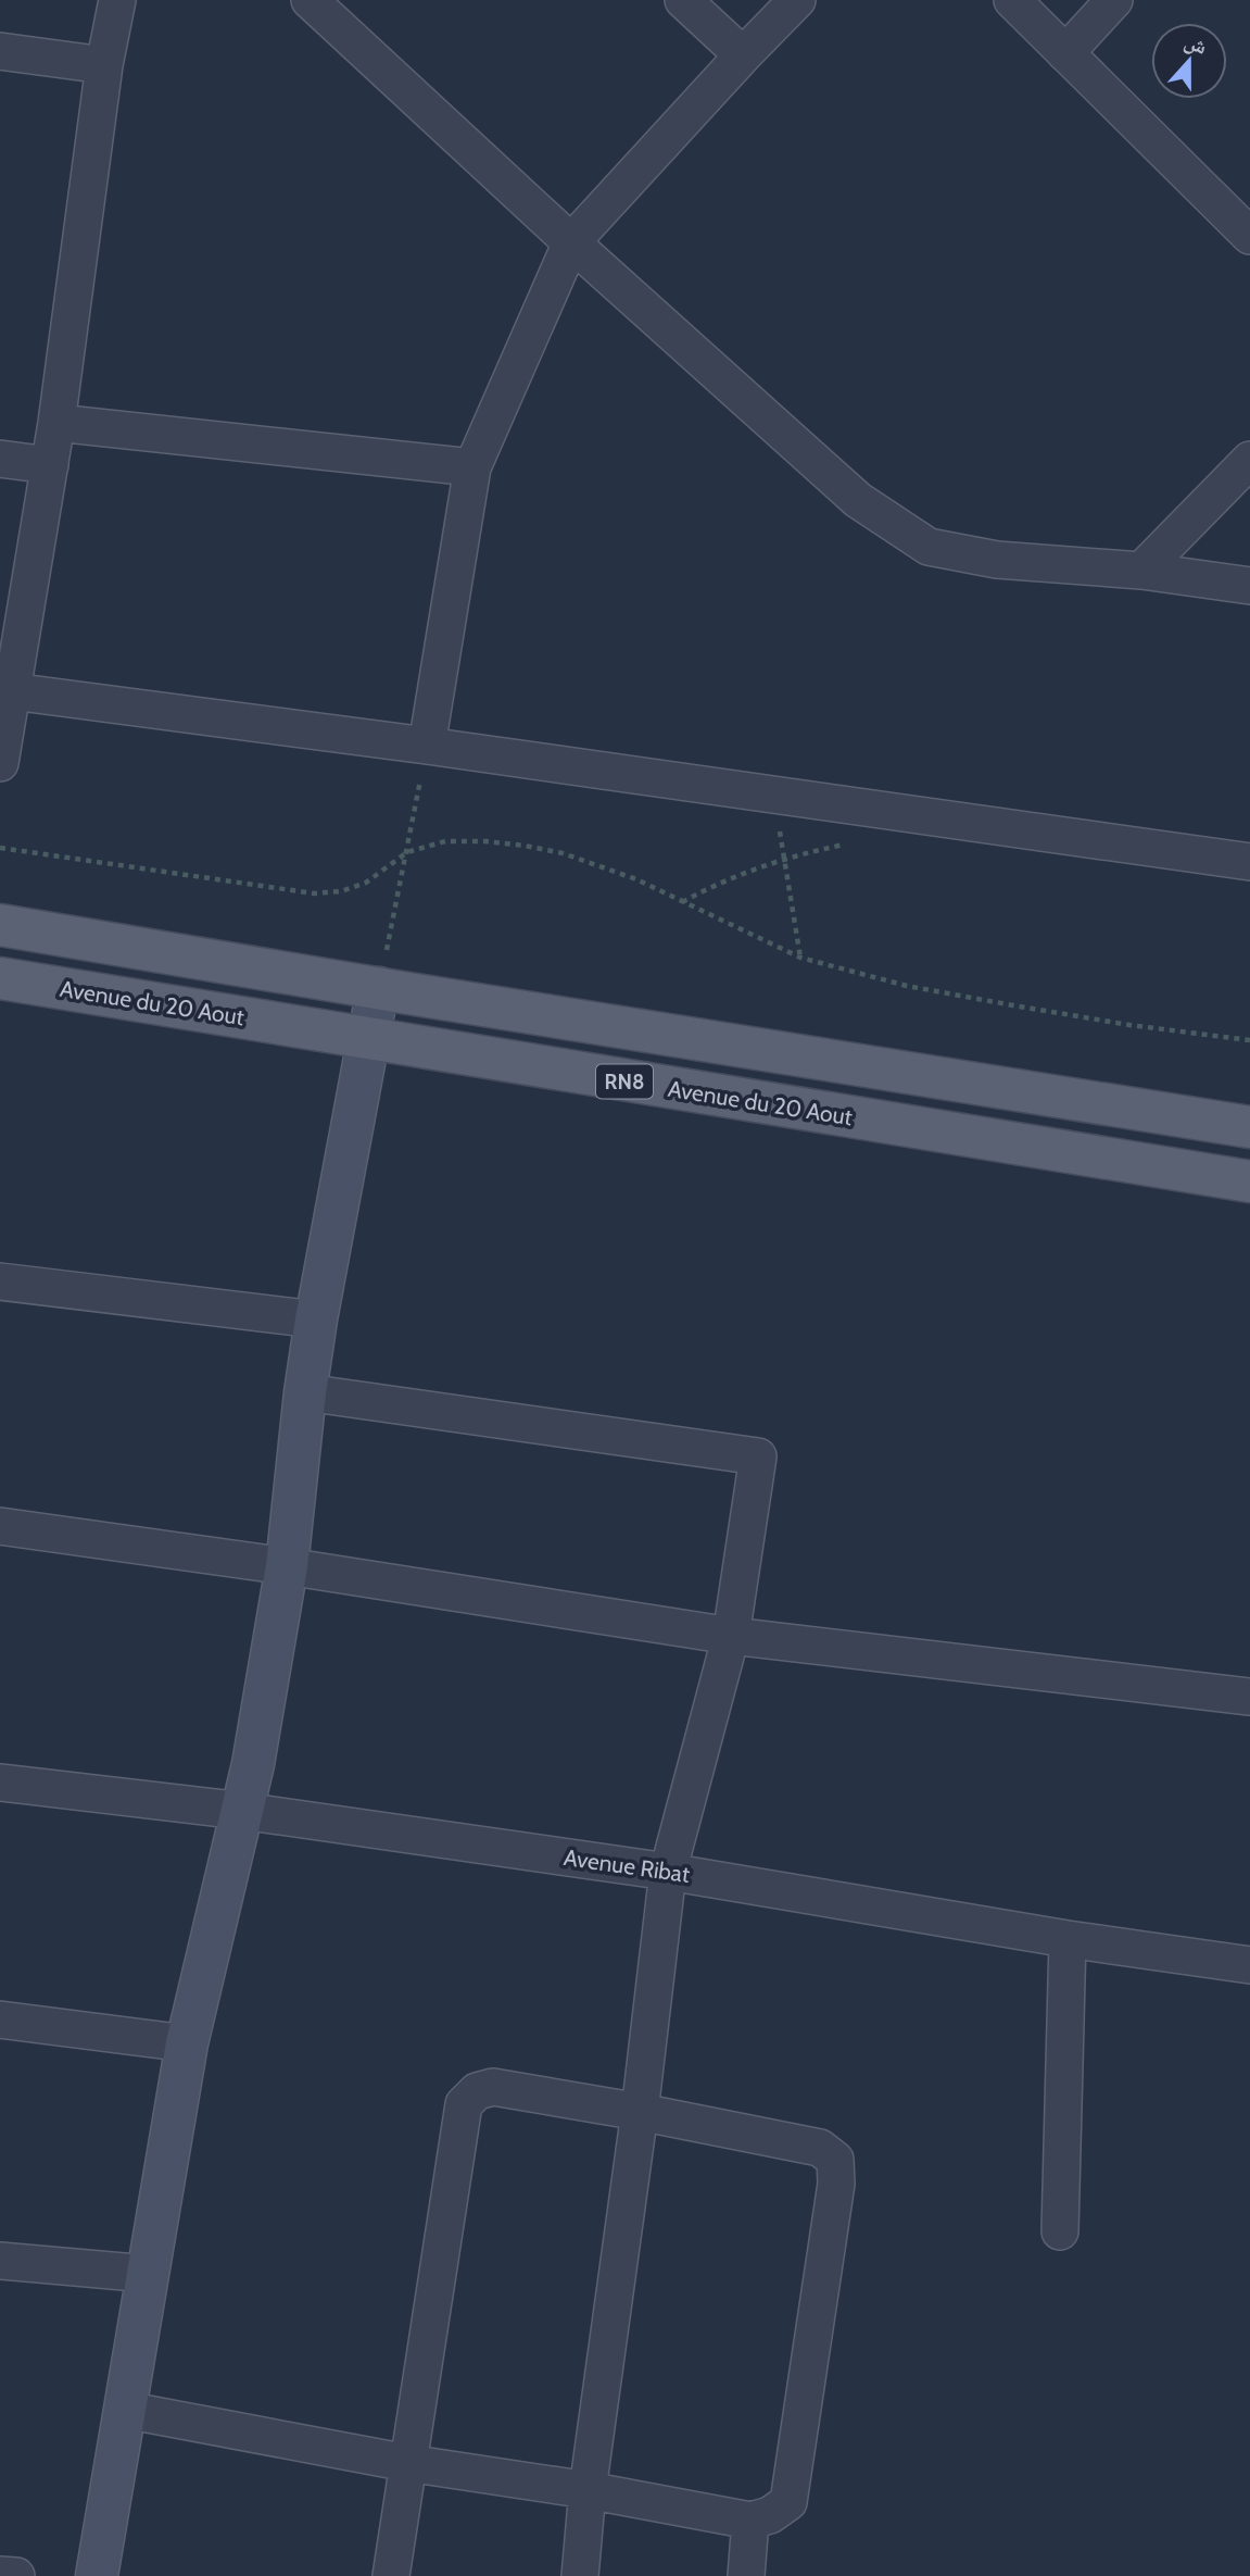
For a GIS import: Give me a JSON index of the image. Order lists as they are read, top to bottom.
{
  "streets": {
    "main road": ["Avenue du 20 Aout", "RN8"],
    "street": ["Avenue Ribat"]
  },
  "north": "top"
}
